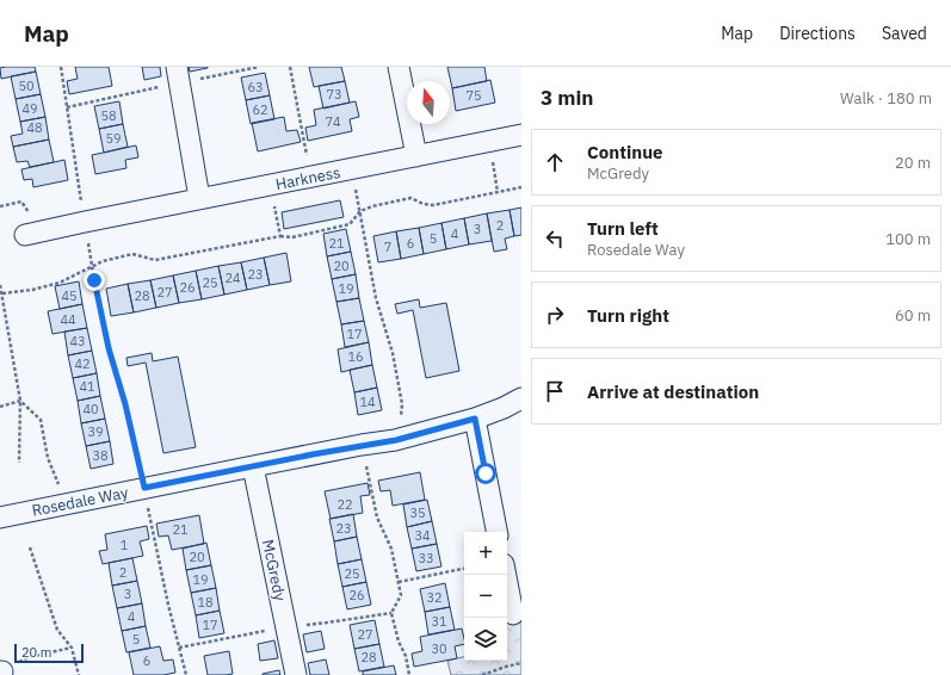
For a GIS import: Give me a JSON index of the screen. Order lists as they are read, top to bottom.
{
  "streets": {
    "street": ["Harkness", "Rosedale Way", "McGredy"]
  },
  "crossings": [
    ["Rosedale Way", "McGredy"]
  ],
  "house_numbers": [
    "50",
    "63",
    "73",
    "75",
    "49",
    "62",
    "58",
    "74",
    "48",
    "59",
    "2",
    "3",
    "4",
    "5",
    "21",
    "6",
    "7",
    "20",
    "23",
    "24",
    "25",
    "26",
    "19",
    "27",
    "45",
    "28",
    "44",
    "17",
    "43",
    "16",
    "42",
    "41",
    "14",
    "40",
    "39",
    "38",
    "22",
    "35",
    "23",
    "21",
    "34",
    "1",
    "20",
    "33",
    "2",
    "25",
    "19",
    "3",
    "26",
    "32",
    "18",
    "4",
    "31",
    "17",
    "27",
    "5",
    "30",
    "28",
    "6"
  ],
  "scale_bar": "20 m",
  "north": "top",
  "page": {
    "header": "Map",
    "nav": ["Map", "Directions", "Saved"],
    "heading": ["3 min", "Walk · 180 m"],
    "list": [
      ["Continue", "McGredy", "20 m"],
      ["Turn left", "Rosedale Way", "100 m"],
      ["Turn right", "60 m"],
      "Arrive at destination"
    ],
    "map_buttons": ["+", "−"],
    "scale": "20 m"
  }
}
